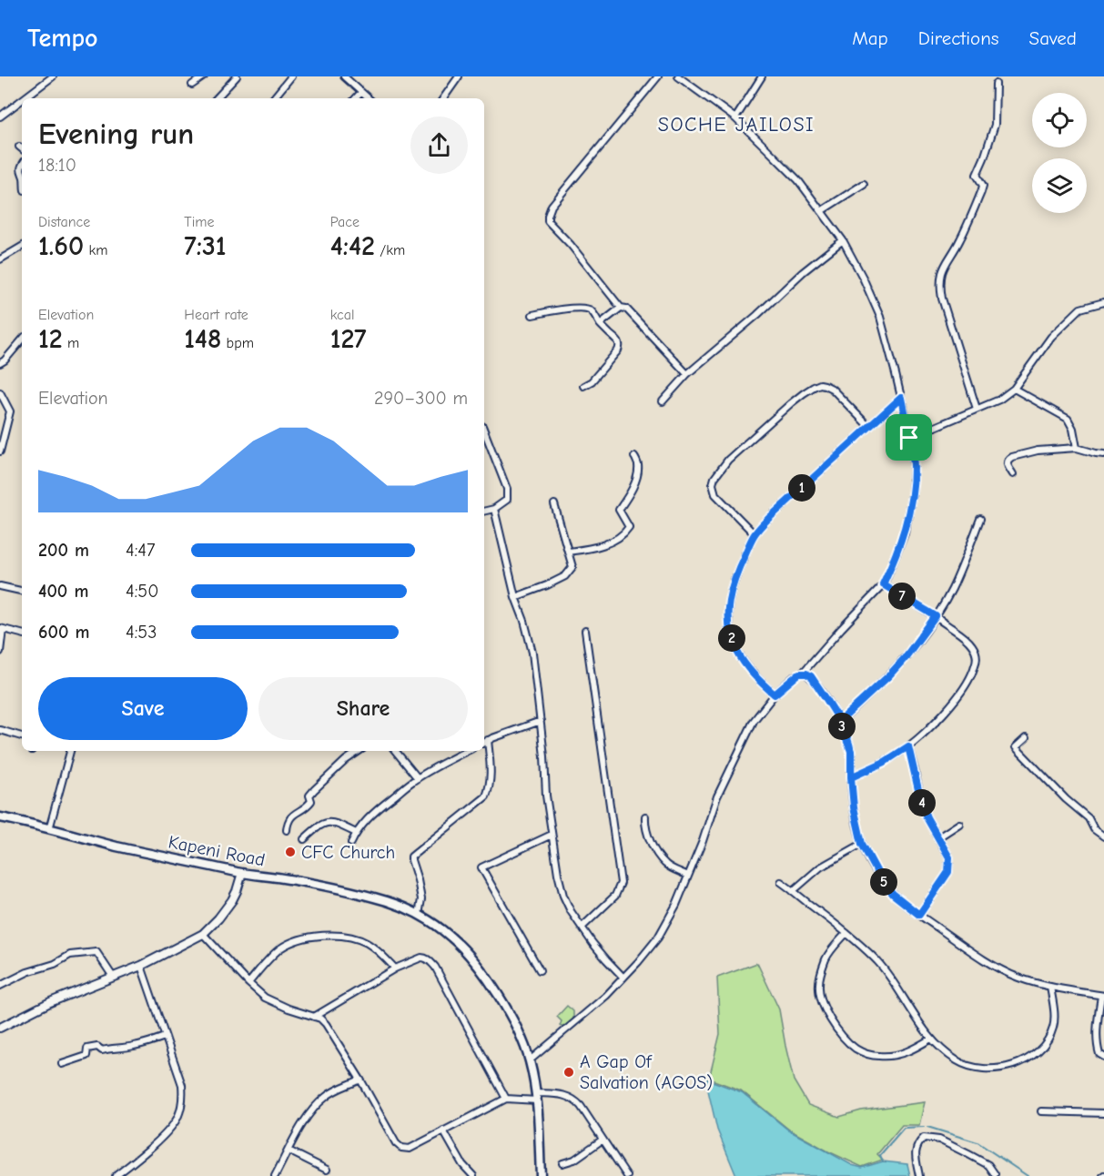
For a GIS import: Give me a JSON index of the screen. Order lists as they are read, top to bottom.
{
  "streets": {
    "main road": ["Kapeni Road"]
  },
  "districts": ["SOCHE JAILOSI"],
  "places": ["CFC Church", "A Gap Of Salvation (AGOS)"],
  "page": {
    "header": "Tempo",
    "nav": ["Map", "Directions", "Saved"],
    "heading": ["Evening run", "18:10"],
    "stats": [
      ["Distance", "1.60 km"],
      ["Time", "7:31"],
      ["Pace", "4:42 /km"],
      ["Elevation", "12 m"],
      ["Heart rate", "148 bpm"],
      ["kcal", "127"]
    ],
    "chart": ["Elevation", "290–300 m"],
    "pins": [
      "1",
      "7",
      "2",
      "3",
      "4",
      "5"
    ],
    "list": [
      {
        "name": "200 m",
        "note": "4:47"
      },
      {
        "name": "400 m",
        "note": "4:50"
      },
      {
        "name": "600 m",
        "note": "4:53"
      }
    ],
    "buttons": ["Save", "Share"]
  }
}
